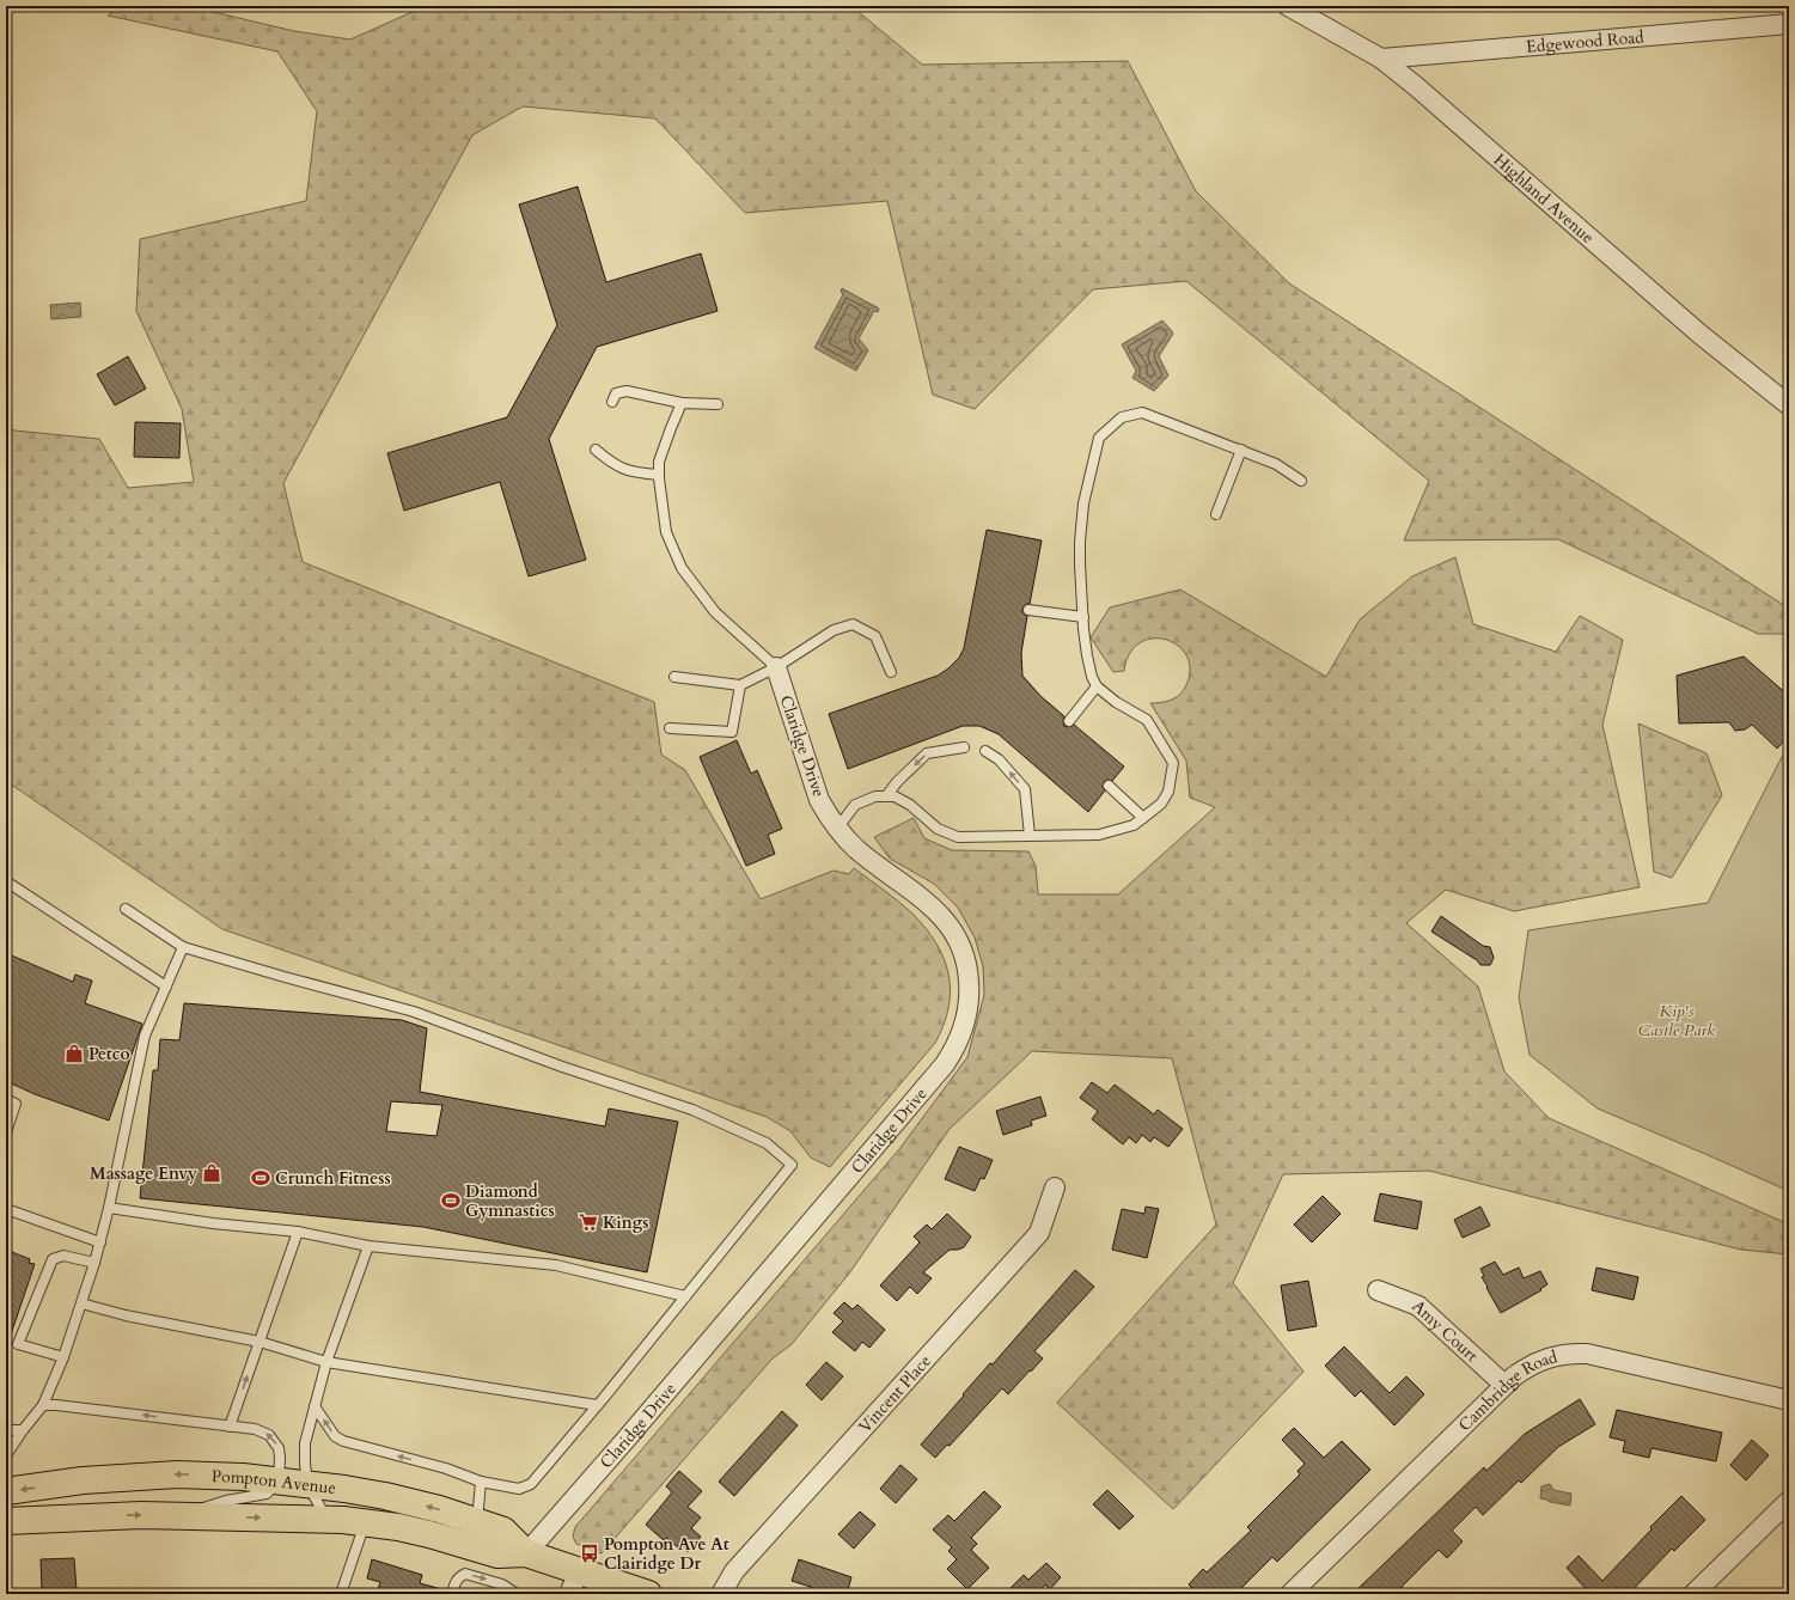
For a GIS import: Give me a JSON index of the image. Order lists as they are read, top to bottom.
{
  "streets": {
    "main road": ["Pompton Avenue"],
    "street": [
      "Edgewood Road",
      "Highland Avenue",
      "Claridge Drive",
      "Amy Court",
      "Cambridge Road",
      "Vincent Place"
    ]
  },
  "crossings": [
    ["Edgewood Road", "Highland Avenue"],
    ["Claridge Drive", "Pompton Avenue"],
    ["Amy Court", "Cambridge Road"]
  ],
  "parks": ["Kip's Castle Park"],
  "places": {
    "shop": ["Petco", "Massage Envy"],
    "sports": ["Crunch Fitness", "Diamond Gymnastics"],
    "supermarket": ["Kings"],
    "bus stop": ["Pompton Ave At Clairidge Dr"]
  }
}
